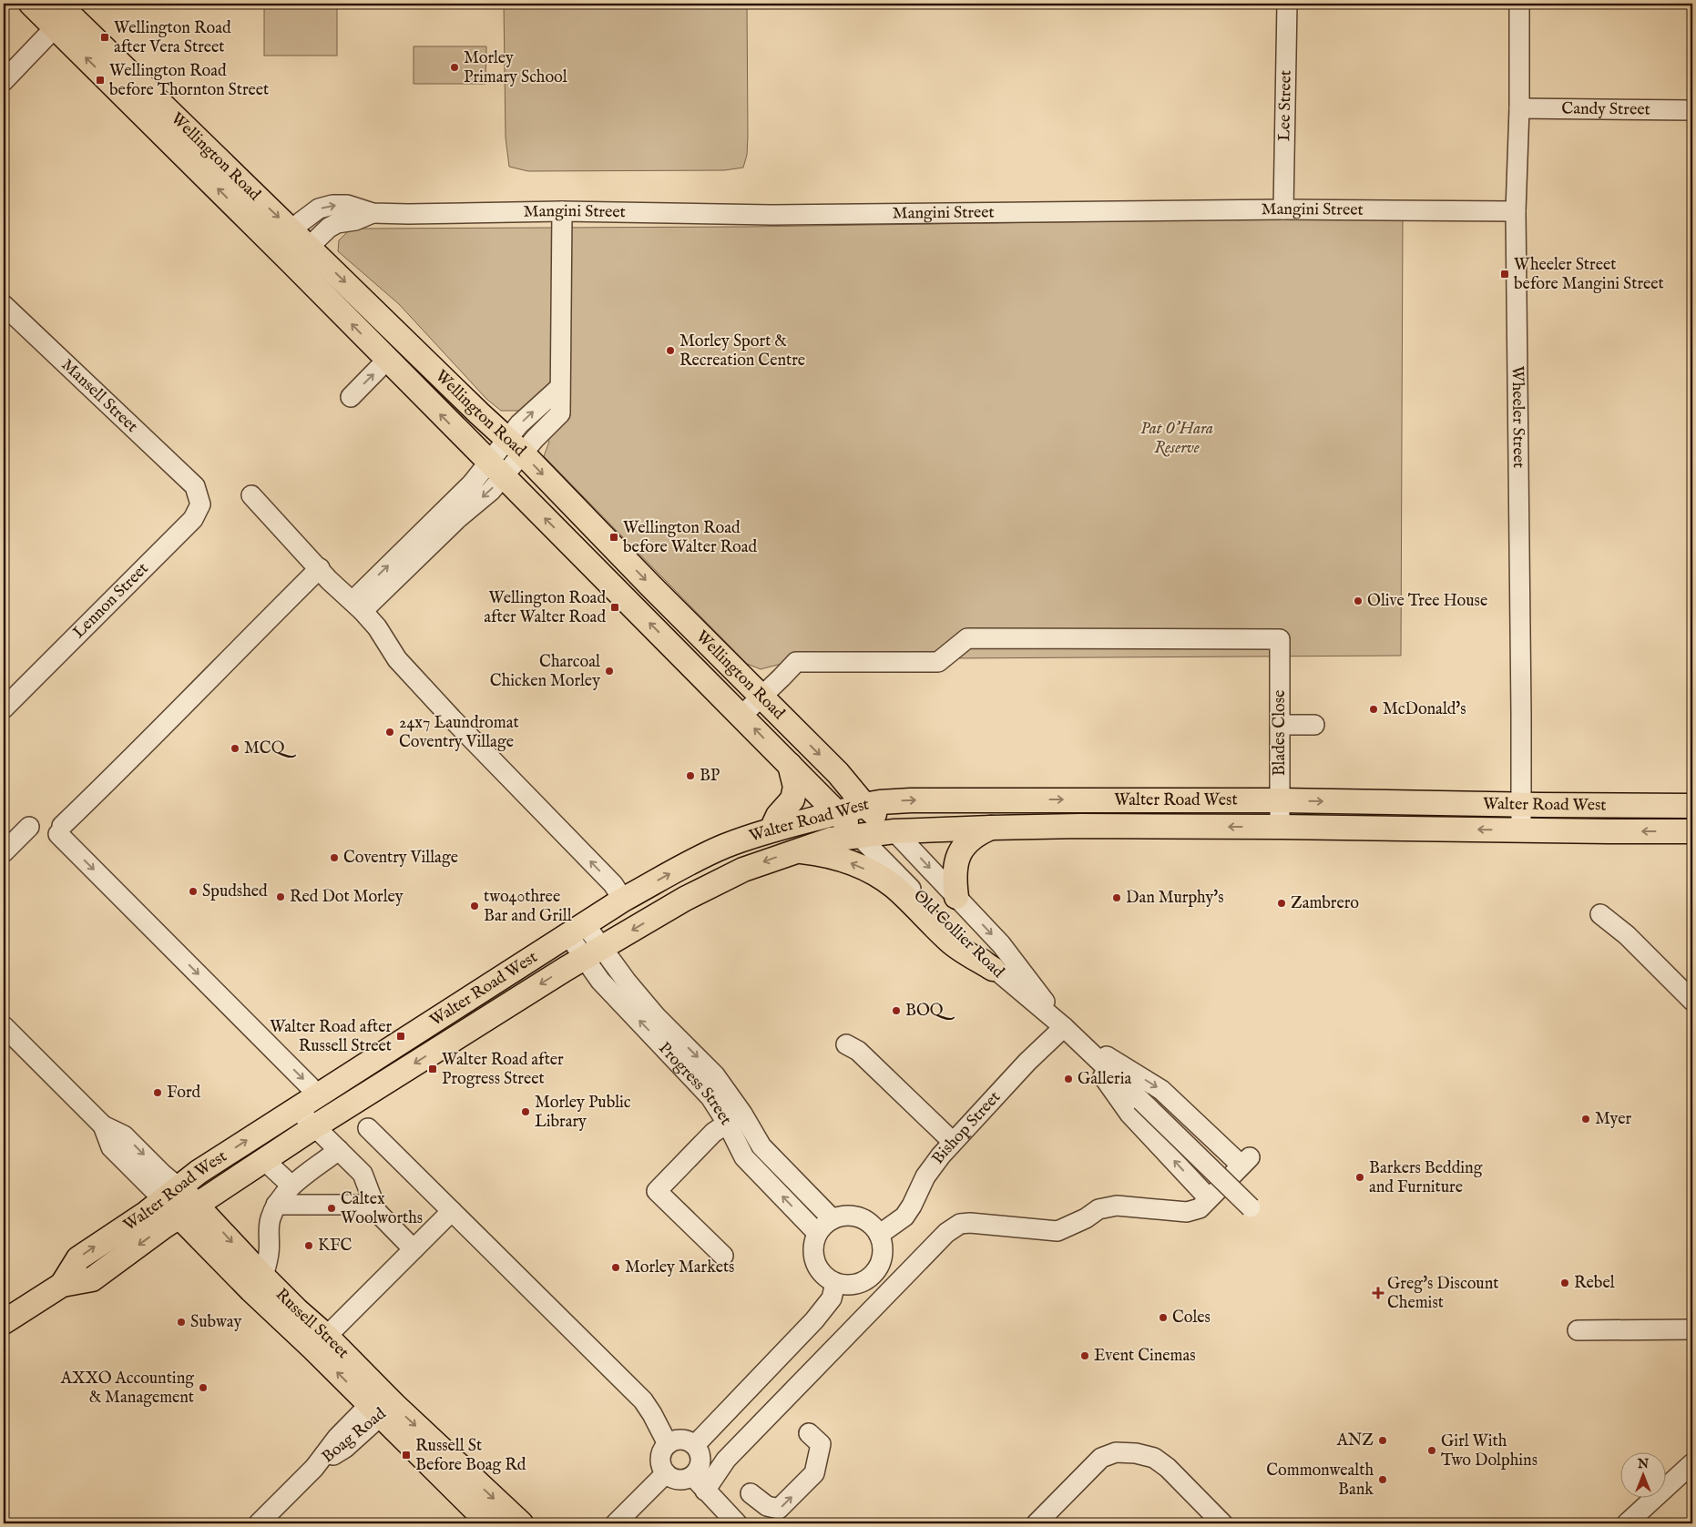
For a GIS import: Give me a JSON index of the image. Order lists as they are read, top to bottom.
{
  "streets": {
    "main road": ["Wellington Road", "Walter Road West", "Russell Street"],
    "street": [
      "Lee Street",
      "Candy Street",
      "Mangini Street",
      "Mansell Street",
      "Wheeler Street",
      "Lennon Street",
      "Blades Close",
      "Old Collier Road",
      "Progress Street",
      "Bishop Street",
      "Boag Road"
    ]
  },
  "crossings": [
    ["Lee Street", "Mangini Street"],
    ["Candy Street", "Wheeler Street"],
    ["Wellington Road", "Mangini Street"],
    ["Wellington Road", "Blades Close"],
    ["Wellington Road", "Walter Road West"],
    ["Wellington Road", "Old Collier Road"],
    ["Mangini Street", "Wheeler Street"],
    ["Mansell Street", "Lennon Street"],
    ["Wheeler Street", "Walter Road West"],
    ["Blades Close", "Walter Road West"],
    ["Walter Road West", "Old Collier Road"],
    ["Walter Road West", "Progress Street"],
    ["Walter Road West", "Russell Street"],
    ["Old Collier Road", "Bishop Street"],
    ["Progress Street", "Bishop Street"],
    ["Russell Street", "Boag Road"]
  ],
  "parks": ["Pat O'Hara Reserve"],
  "places": {
    "transit": [
      "Wellington Road after Vera Street",
      "Wellington Road before Thornton Street",
      "Wheeler Street before Mangini Street",
      "Wellington Road before Walter Road",
      "Wellington Road after Walter Road",
      "Walter Road after Russell Street",
      "Walter Road after Progress Street",
      "Russell St Before Boag Rd"
    ],
    "other": [
      "Morley Primary School",
      "Morley Sport & Recreation Centre",
      "Olive Tree House",
      "Charcoal Chicken Morley",
      "McDonald's",
      "24x7 Laundromat Coventry Village",
      "MCQ",
      "BP",
      "Coventry Village",
      "Spudshed",
      "Red Dot Morley",
      "Dan Murphy's",
      "Zambrero",
      "two40three Bar and Grill",
      "BOQ",
      "Galleria",
      "Ford",
      "Morley Public Library",
      "Myer",
      "Barkers Bedding and Furniture",
      "Caltex Woolworths",
      "KFC",
      "Morley Markets",
      "Rebel",
      "Coles",
      "Subway",
      "Event Cinemas",
      "AXXO Accounting & Management",
      "ANZ",
      "Girl With Two Dolphins",
      "Commonwealth Bank"
    ],
    "health": ["Greg's Discount Chemist"]
  },
  "north": "top"
}
